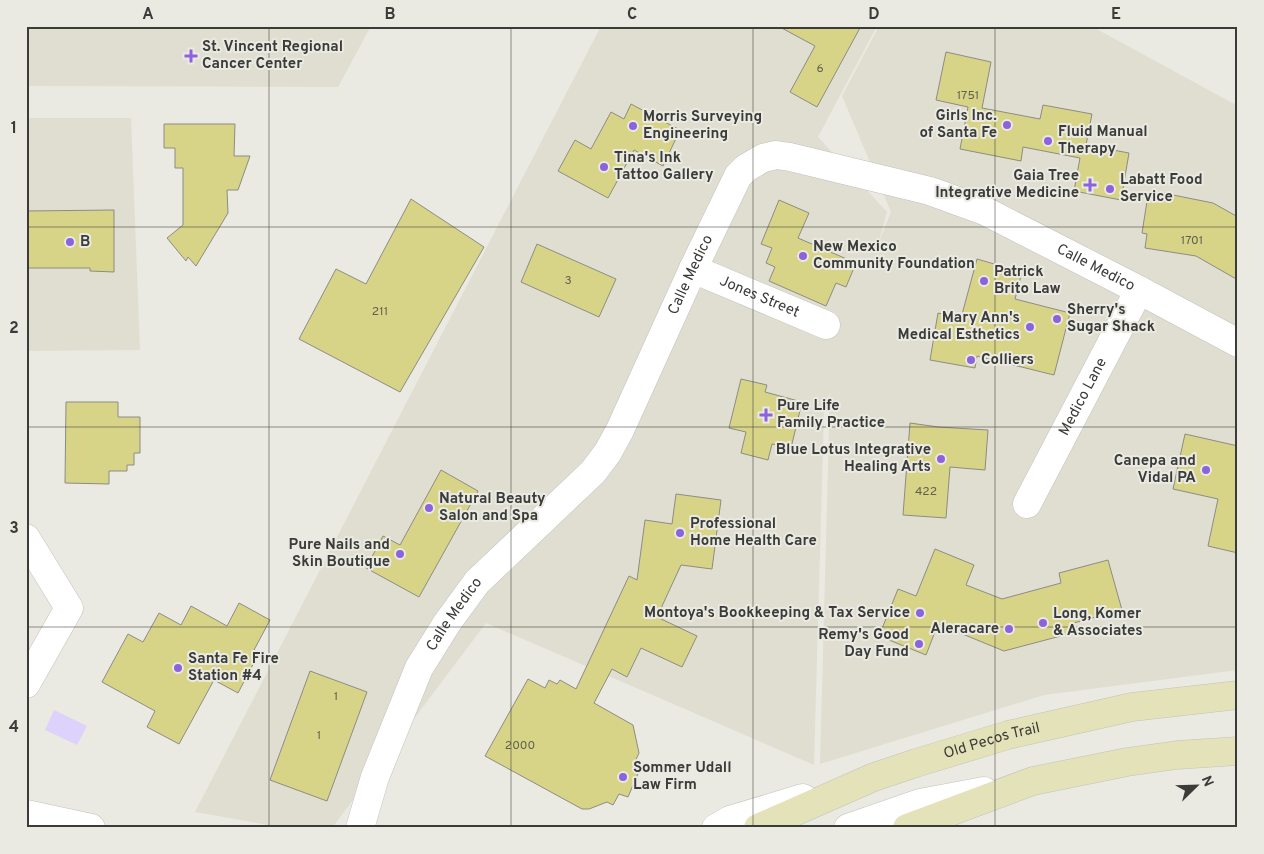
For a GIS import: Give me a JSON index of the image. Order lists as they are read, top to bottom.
{
  "streets": {
    "main road": ["Old Pecos Trail"],
    "street": ["Calle Medico", "Jones Street", "Medico Lane"]
  },
  "crossings": [
    ["Calle Medico", "Jones Street"],
    ["Calle Medico", "Medico Lane"]
  ],
  "places": {
    "health": ["St. Vincent Regional Cancer Center", "Gaia Tree Integrative Medicine", "Pure Life Family Practice"],
    "other": [
      "Girls Inc. of Santa Fe",
      "Morris Surveying Engineering",
      "Fluid Manual Therapy",
      "Tina's Ink Tattoo Gallery",
      "Labatt Food Service",
      "B",
      "New Mexico Community Foundation",
      "Patrick Brito Law",
      "Sherry's Sugar Shack",
      "Mary Ann's Medical Esthetics",
      "Colliers",
      "Blue Lotus Integrative Healing Arts",
      "Canepa and Vidal PA",
      "Natural Beauty Salon and Spa",
      "Professional Home Health Care",
      "Pure Nails and Skin Boutique",
      "Montoya's Bookkeeping & Tax Service",
      "Long, Komer & Associates",
      "Aleracare",
      "Remy's Good Day Fund",
      "Santa Fe Fire Station #4",
      "Sommer Udall Law Firm"
    ]
  },
  "house_numbers": [
    "6",
    "1751",
    "1701",
    "3",
    "211",
    "422",
    "1",
    "1",
    "2000"
  ],
  "north": "top right",
  "grid": {
    "columns": [
      "A",
      "B",
      "C",
      "D",
      "E"
    ],
    "rows": [
      "1",
      "2",
      "3",
      "4"
    ]
  }
}
